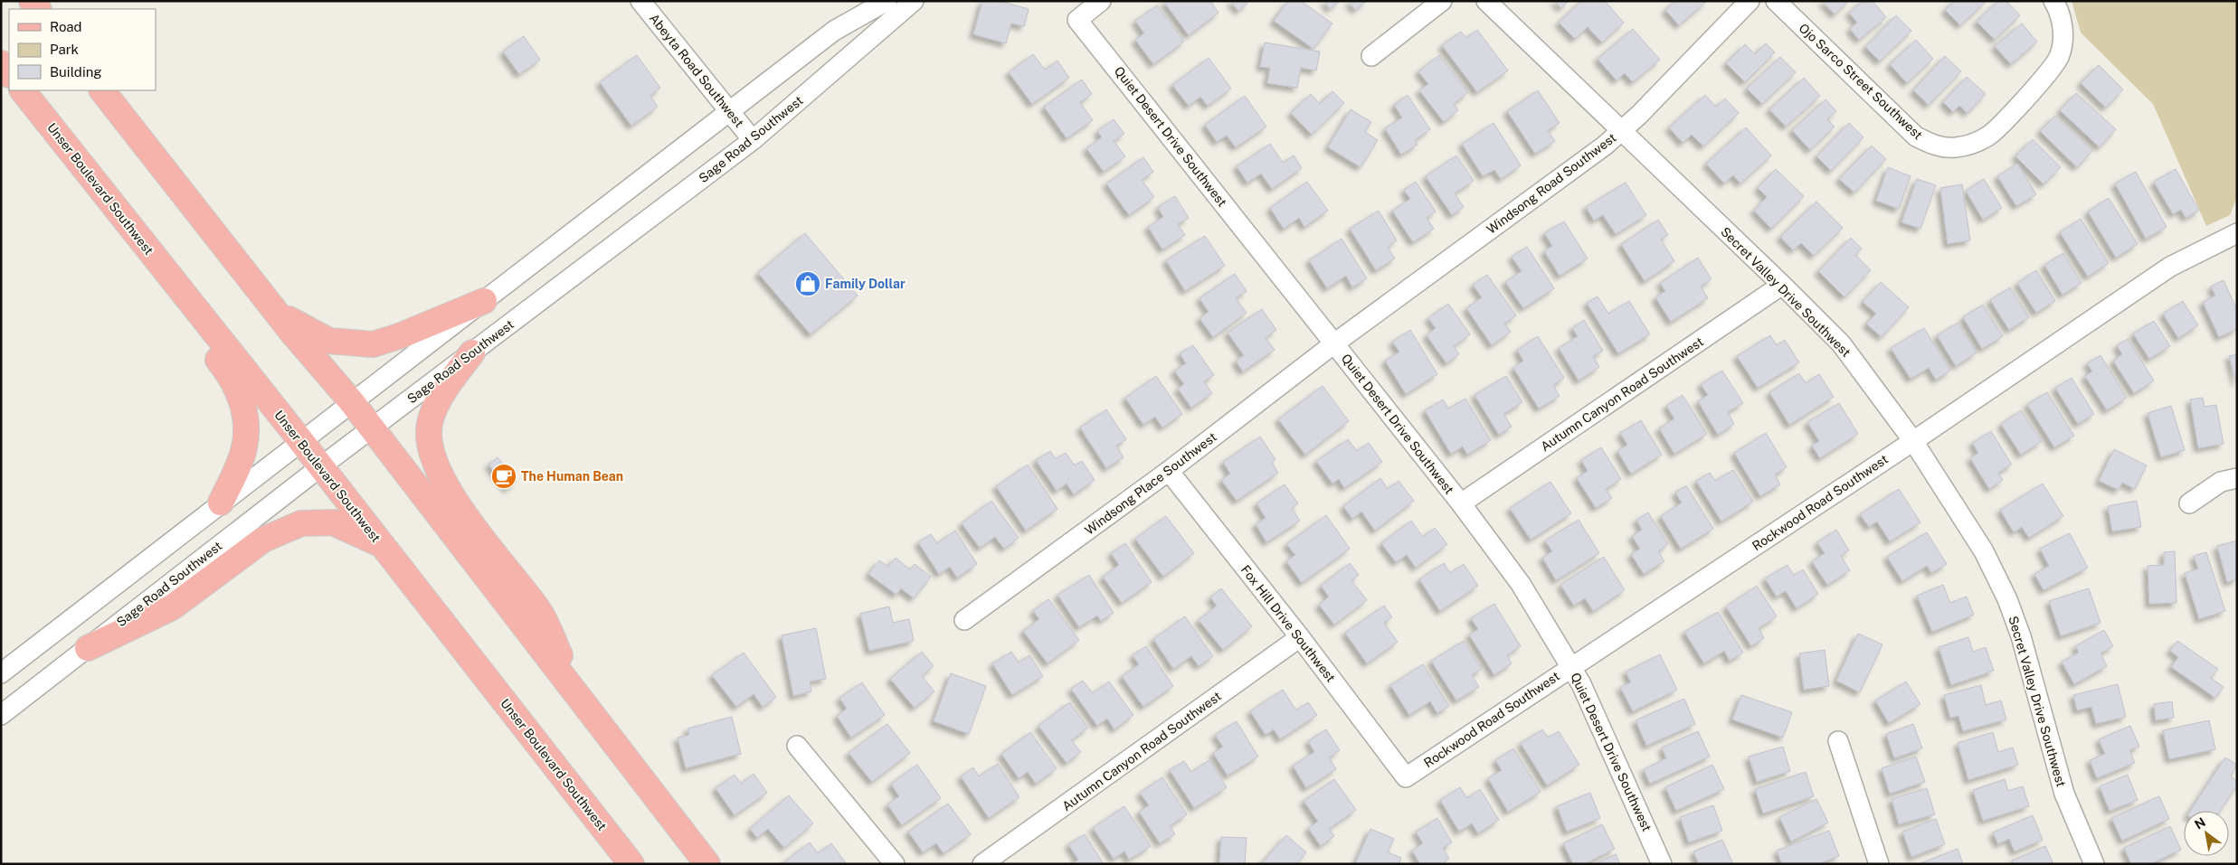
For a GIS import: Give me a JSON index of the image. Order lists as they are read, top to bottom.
{
  "streets": {
    "main road": ["Unser Boulevard Southwest"],
    "street": [
      "Abeyta Road Southwest",
      "Ojo Sarco Street Southwest",
      "Quiet Desert Drive Southwest",
      "Sage Road Southwest",
      "Windsong Road Southwest",
      "Secret Valley Drive Southwest",
      "Autumn Canyon Road Southwest",
      "Windsong Place Southwest",
      "Rockwood Road Southwest",
      "Fox Hill Drive Southwest"
    ]
  },
  "crossings": [
    ["Abeyta Road Southwest", "Sage Road Southwest"],
    ["Quiet Desert Drive Southwest", "Windsong Road Southwest"],
    ["Quiet Desert Drive Southwest", "Autumn Canyon Road Southwest"],
    ["Quiet Desert Drive Southwest", "Windsong Place Southwest"],
    ["Quiet Desert Drive Southwest", "Rockwood Road Southwest"],
    ["Sage Road Southwest", "Unser Boulevard Southwest"],
    ["Windsong Road Southwest", "Secret Valley Drive Southwest"],
    ["Windsong Road Southwest", "Windsong Place Southwest"],
    ["Secret Valley Drive Southwest", "Autumn Canyon Road Southwest"],
    ["Secret Valley Drive Southwest", "Rockwood Road Southwest"],
    ["Autumn Canyon Road Southwest", "Fox Hill Drive Southwest"],
    ["Windsong Place Southwest", "Fox Hill Drive Southwest"],
    ["Rockwood Road Southwest", "Fox Hill Drive Southwest"]
  ],
  "places": {
    "shop": ["Family Dollar"],
    "cafe": ["The Human Bean"]
  },
  "legend": ["Road", "Park", "Building"],
  "north": "top left"
}
